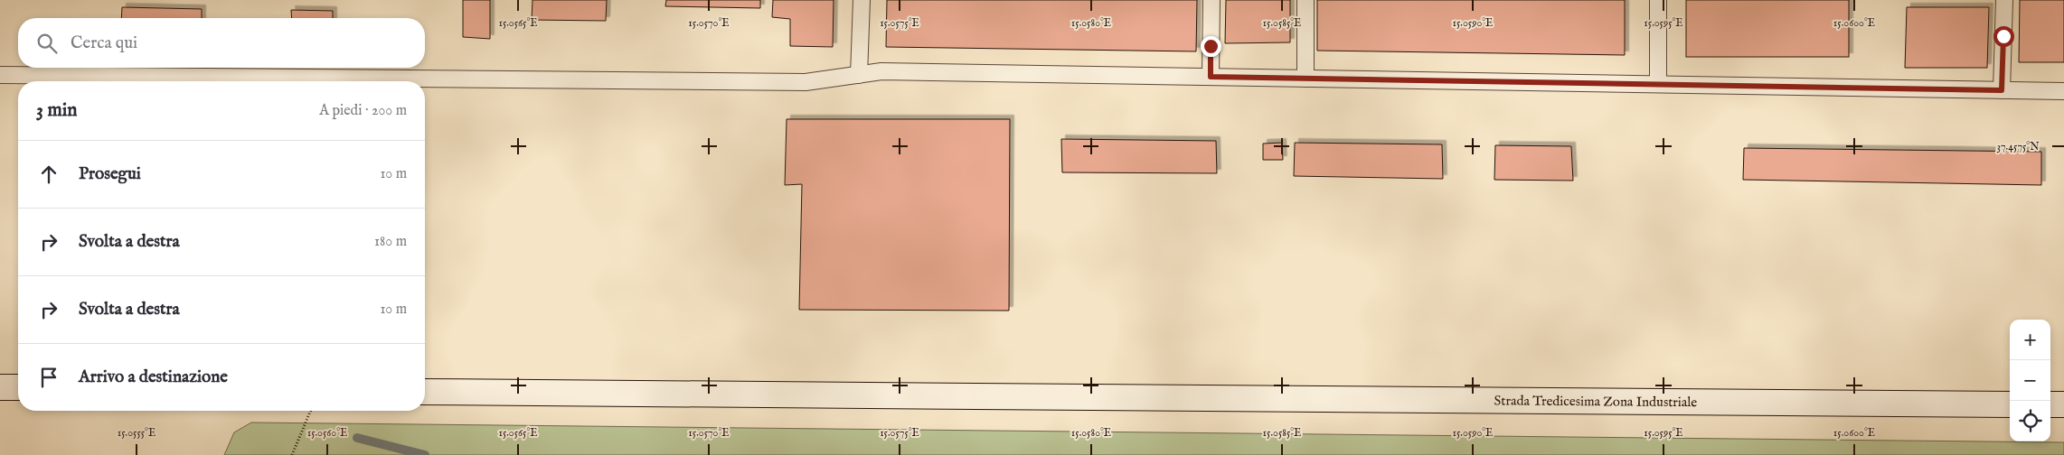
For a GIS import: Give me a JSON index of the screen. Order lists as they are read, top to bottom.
{
  "streets": {
    "street": ["Strada Tredicesima Zona Industriale"]
  },
  "page": {
    "search": "Cerca qui",
    "heading": ["3 min", "A piedi · 200 m"],
    "list": [
      ["Prosegui", "10 m"],
      ["Svolta a destra", "180 m"],
      ["Svolta a destra", "10 m"],
      "Arrivo a destinazione"
    ],
    "map_buttons": ["+", "−"]
  },
  "coordinates": [
    "15.0565°E",
    "15.0570°E",
    "15.0575°E",
    "15.0580°E",
    "15.0585°E",
    "15.0590°E",
    "15.0595°E",
    "15.0600°E",
    "37.4575°N",
    "15.0555°E",
    "15.0560°E"
  ]
}
